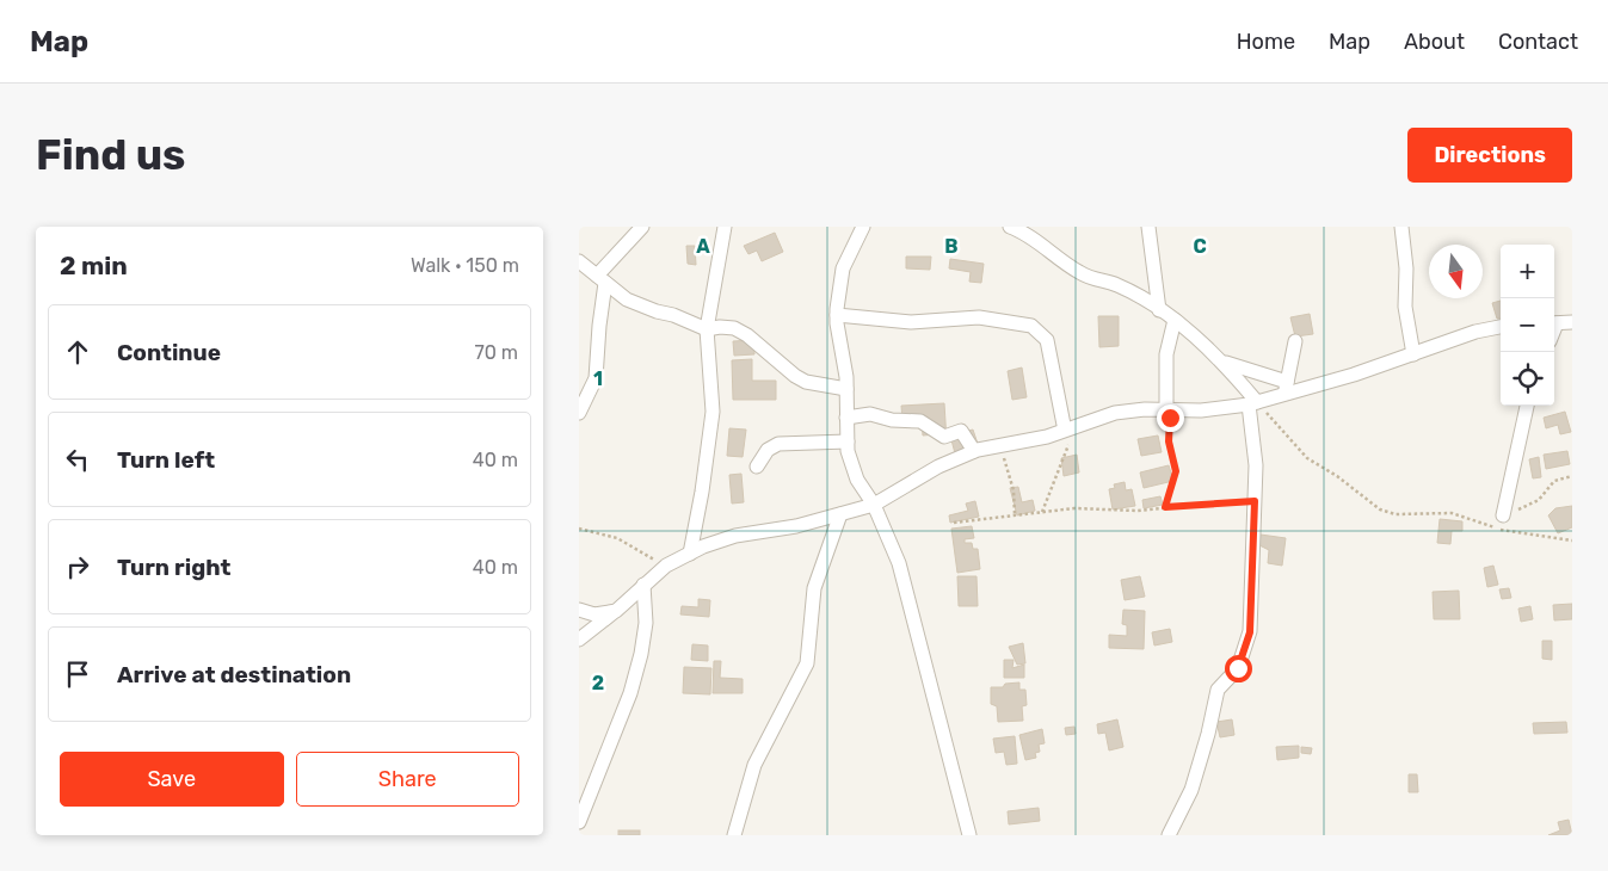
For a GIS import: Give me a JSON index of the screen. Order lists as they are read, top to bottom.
{
  "north": "bottom",
  "page": {
    "header": "Map",
    "nav": [
      "Home",
      "Map",
      "About",
      "Contact"
    ],
    "buttons": [
      "Directions",
      ["Save", "Share"]
    ],
    "title": "Find us",
    "heading": ["2 min", "Walk · 150 m"],
    "map_buttons": ["+", "−"],
    "list": [
      ["Continue", "70 m"],
      ["Turn left", "40 m"],
      ["Turn right", "40 m"],
      "Arrive at destination"
    ]
  },
  "grid": {
    "columns": ["A", "B", "C"],
    "rows": ["1", "2"]
  }
}
